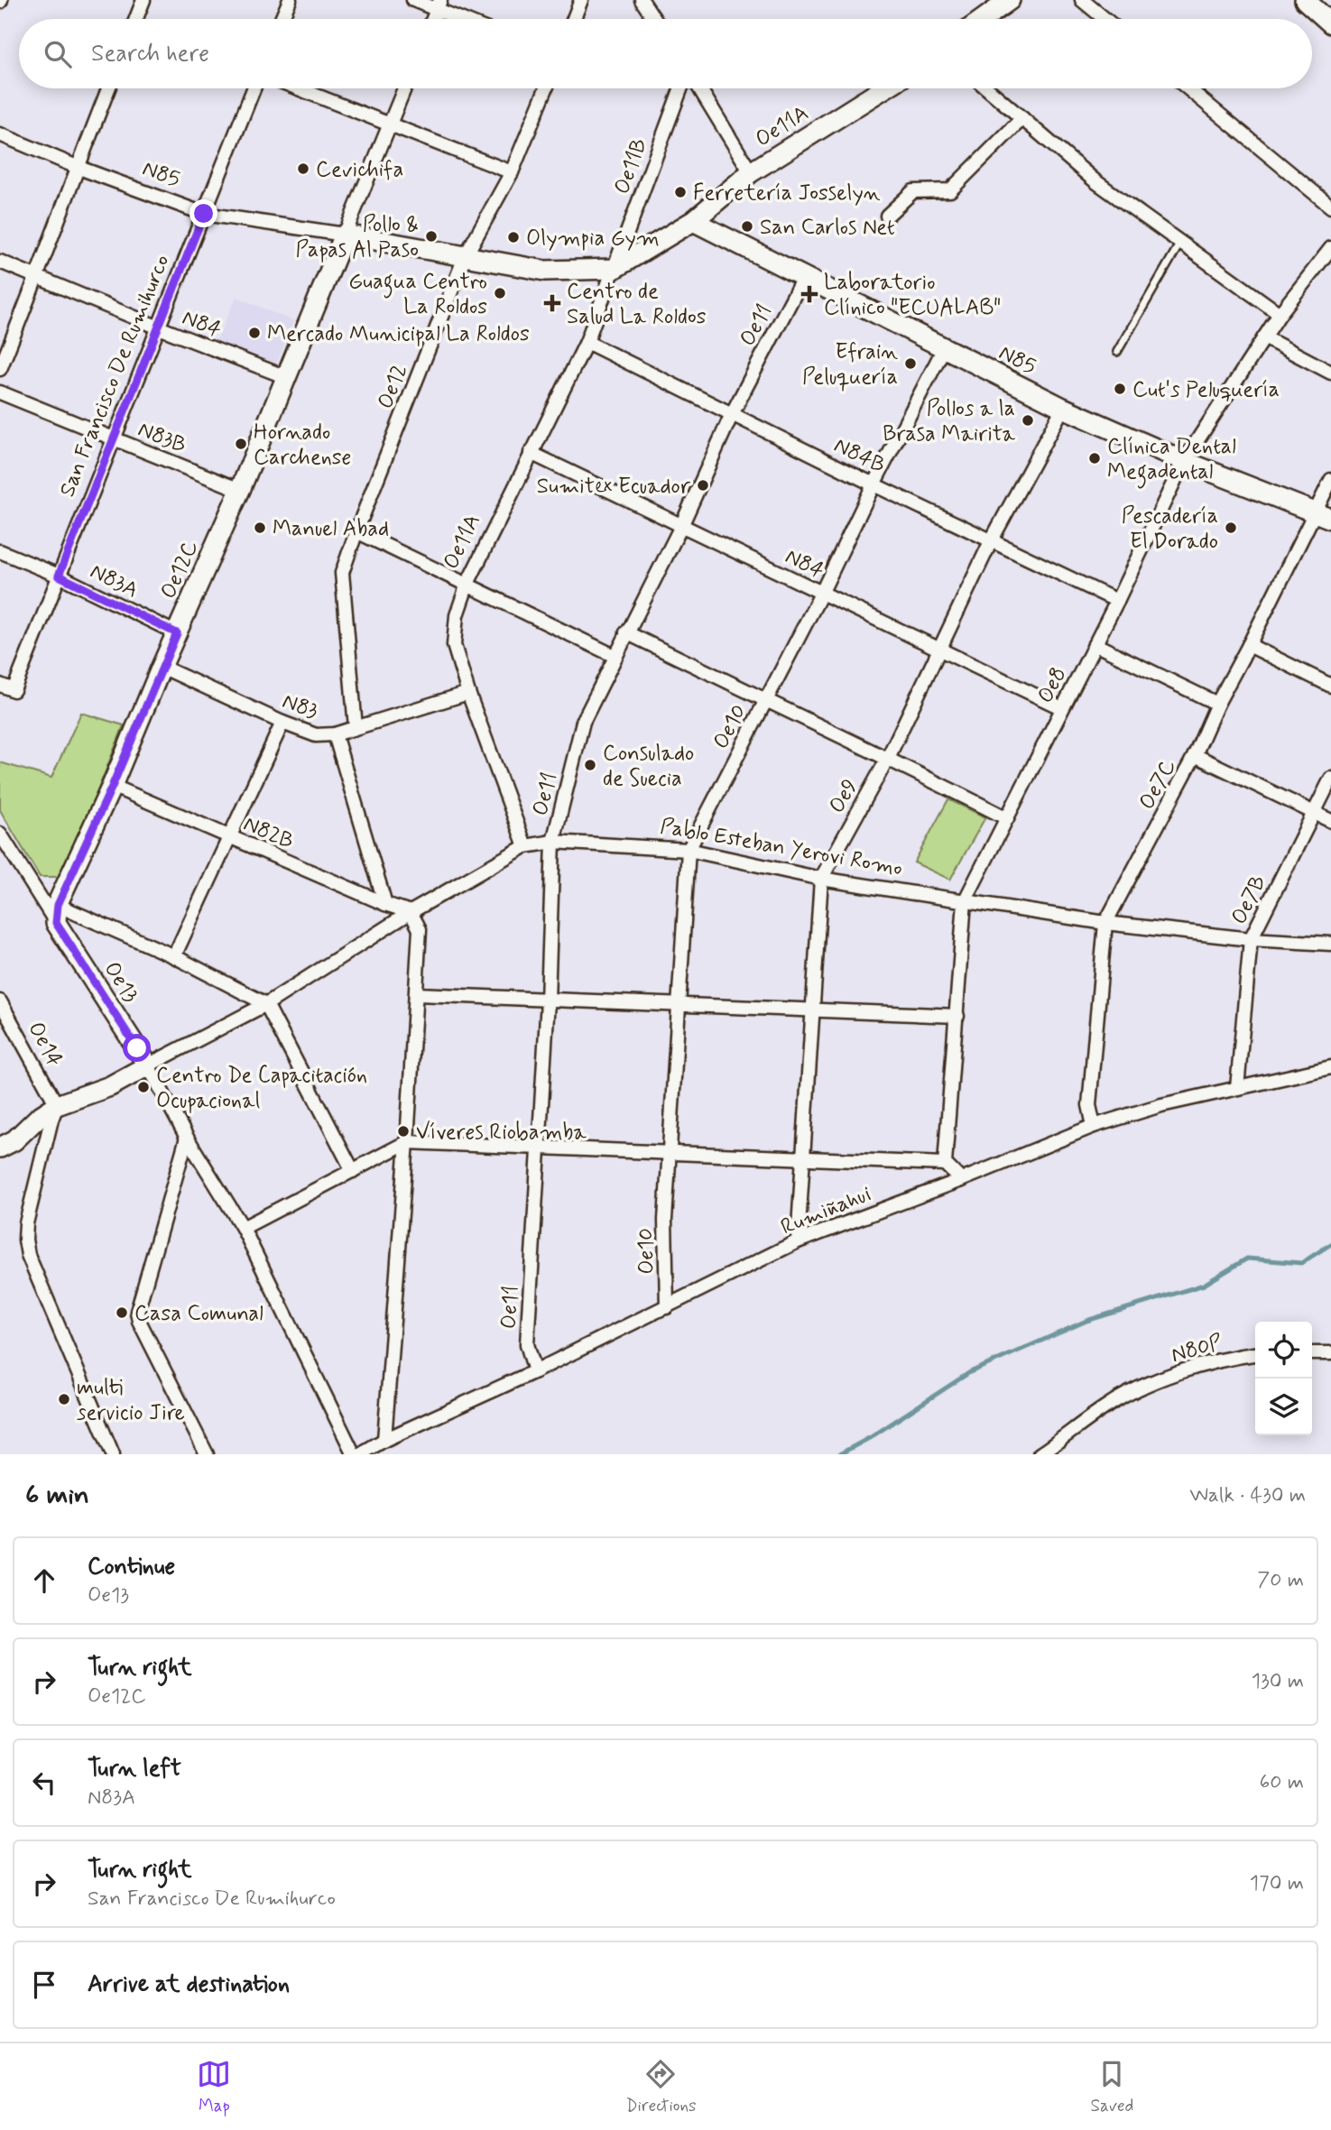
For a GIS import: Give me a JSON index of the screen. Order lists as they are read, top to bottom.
{
  "streets": {
    "main road": [
      "Oe11A",
      "N85",
      "Oe12C",
      "Pablo Esteban Yerovi Romo",
      "Oe13"
    ],
    "street": [
      "Oe11B",
      "N84",
      "Oe11",
      "San Francisco De Rumihurco",
      "Oe12",
      "N83B",
      "N84B",
      "N83A",
      "Oe8",
      "N83",
      "Oe10",
      "Oe7C",
      "Oe9",
      "N82B",
      "Oe7B",
      "Oe14",
      "Rumiñahui",
      "N80P"
    ]
  },
  "crossings": [
    ["Oe11A", "Oe11B"],
    ["Oe11A", "N85"],
    ["Oe11A", "N84"],
    ["Oe11A", "N84B"],
    ["Oe11A", "N83"],
    ["Oe11A", "Pablo Esteban Yerovi Romo"],
    ["N85", "Oe11"],
    ["N85", "San Francisco De Rumihurco"],
    ["N85", "Oe12C"],
    ["N85", "Oe8"],
    ["N85", "Oe10"],
    ["N85", "Oe7C"],
    ["N85", "Oe9"],
    ["N84", "Oe11"],
    ["N84", "San Francisco De Rumihurco"],
    ["N84", "Oe12C"],
    ["N84", "Oe8"],
    ["N84", "Oe10"],
    ["N84", "Oe9"],
    ["Oe11", "N84B"],
    ["Oe11", "Pablo Esteban Yerovi Romo"],
    ["Oe11", "Rumiñahui"],
    ["San Francisco De Rumihurco", "N83B"],
    ["San Francisco De Rumihurco", "N83A"],
    ["Oe12", "N83"],
    ["N83B", "Oe12C"],
    ["N84B", "Oe8"],
    ["N84B", "Oe10"],
    ["N84B", "Oe9"],
    ["Oe12C", "N83A"],
    ["Oe12C", "N83"],
    ["Oe12C", "N82B"],
    ["Oe12C", "Oe13"],
    ["Oe8", "Pablo Esteban Yerovi Romo"],
    ["Oe10", "Pablo Esteban Yerovi Romo"],
    ["Oe10", "Rumiñahui"],
    ["Oe7C", "Pablo Esteban Yerovi Romo"],
    ["Oe7C", "Rumiñahui"],
    ["Oe9", "Pablo Esteban Yerovi Romo"],
    ["Oe9", "Rumiñahui"],
    ["N82B", "Pablo Esteban Yerovi Romo"],
    ["Pablo Esteban Yerovi Romo", "Oe7B"],
    ["Pablo Esteban Yerovi Romo", "Oe13"],
    ["Pablo Esteban Yerovi Romo", "Oe14"],
    ["Oe7B", "Rumiñahui"]
  ],
  "places": {
    "other": [
      "Cevichifa",
      "Ferretería Josselyn",
      "San Carlos Net",
      "Pollo & Papas Al Paso",
      "Olympia Gym",
      "Guagua Centro La Roldos",
      "Mercado Municipal La Roldos",
      "Efrain Peluquería",
      "Cut's Peluquería",
      "Pollos a la Brasa Mairita",
      "Hornado Carchense",
      "Clínica Dental Megadental",
      "Sumitex Ecuador",
      "Manuel Abad",
      "Pescadería El Dorado",
      "Consulado de Suecia",
      "Centro De Capacitación Ocupacional",
      "Víveres Riobamba",
      "Casa Comunal",
      "multi servicio Jire"
    ],
    "health": ["Laboratorio Clínico \"ECUALAB\"", "Centro de Salud La Roldos"]
  },
  "page": {
    "search": "Search here",
    "heading": ["6 min", "Walk · 430 m"],
    "list": [
      ["Continue", "Oe13", "70 m"],
      ["Turn right", "Oe12C", "130 m"],
      ["Turn left", "N83A", "60 m"],
      ["Turn right", "San Francisco De Rumihurco", "170 m"],
      "Arrive at destination"
    ],
    "nav": ["Map", "Directions", "Saved"]
  }
}
